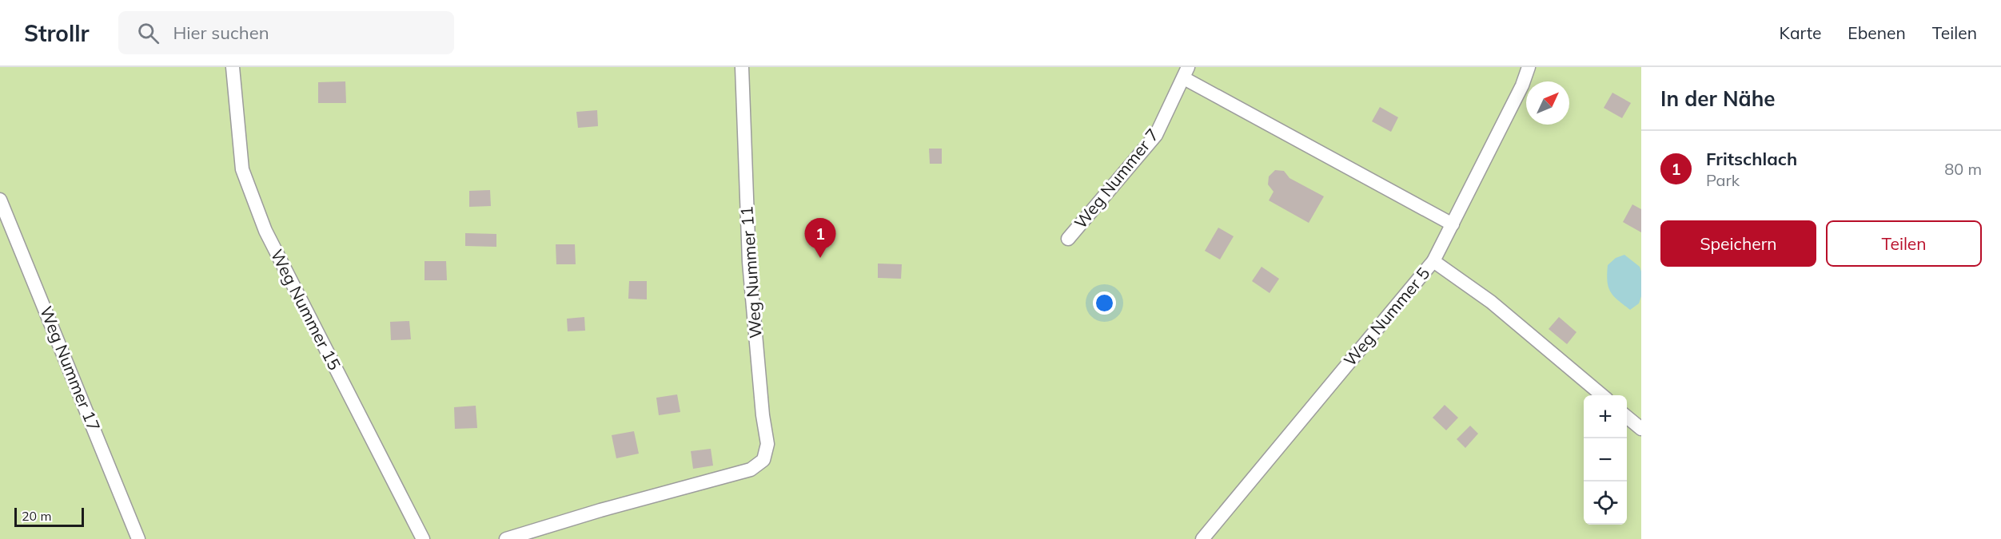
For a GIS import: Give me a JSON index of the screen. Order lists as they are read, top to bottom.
{
  "streets": {
    "lane": [
      "Weg Nummer 7",
      "Weg Nummer 11",
      "Weg Nummer 15",
      "Weg Nummer 5",
      "Weg Nummer 17"
    ]
  },
  "scale_bar": "20 m",
  "north": "top right",
  "page": {
    "header": "Strollr",
    "search": "Hier suchen",
    "nav": ["Karte", "Ebenen", "Teilen"],
    "heading": "In der Nähe",
    "list": [
      {
        "mark": "1",
        "name": "Fritschlach",
        "note": "Park",
        "value": "80 m"
      }
    ],
    "buttons": ["Speichern", "Teilen"],
    "pins": "1",
    "map_buttons": ["+", "−"],
    "scale": "20 m"
  }
}
